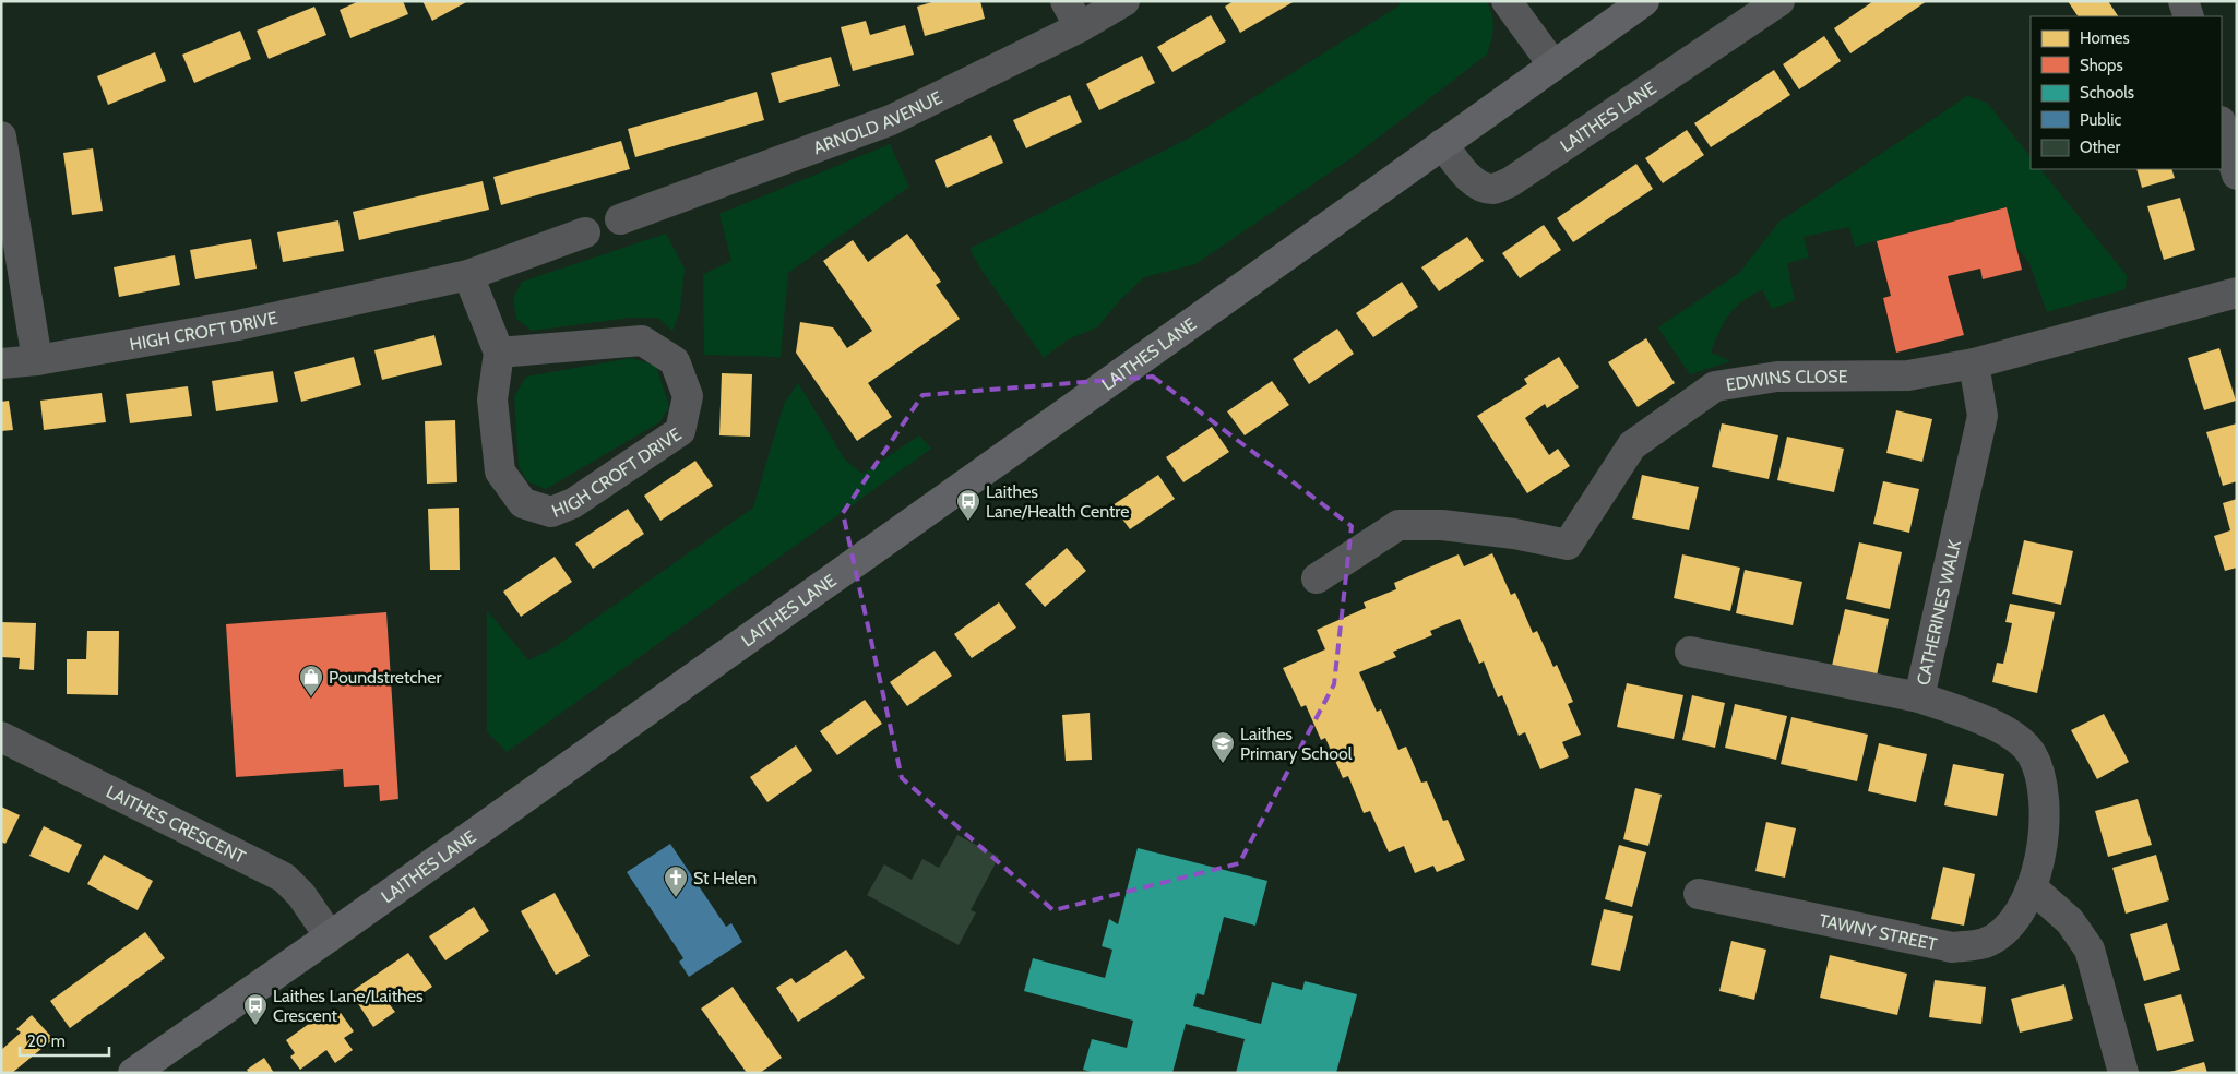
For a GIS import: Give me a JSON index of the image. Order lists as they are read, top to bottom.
{
  "streets": {
    "main road": ["LAITHES LANE"],
    "street": [
      "ARNOLD AVENUE",
      "HIGH CROFT DRIVE",
      "EDWINS CLOSE",
      "CATHERINES WALK",
      "LAITHES CRESCENT",
      "TAWNY STREET"
    ]
  },
  "crossings": [
    ["LAITHES LANE", "LAITHES CRESCENT"],
    ["EDWINS CLOSE", "CATHERINES WALK"],
    ["CATHERINES WALK", "TAWNY STREET"]
  ],
  "places": {
    "bus stop": ["Laithes Lane/Health Centre", "Laithes Lane/Laithes Crescent"],
    "shop": ["Poundstretcher"],
    "school or university": ["Laithes Primary School"],
    "church": ["St Helen"]
  },
  "legend": [
    "Homes",
    "Shops",
    "Schools",
    "Public",
    "Other"
  ],
  "scale_bar": "20 m"
}
